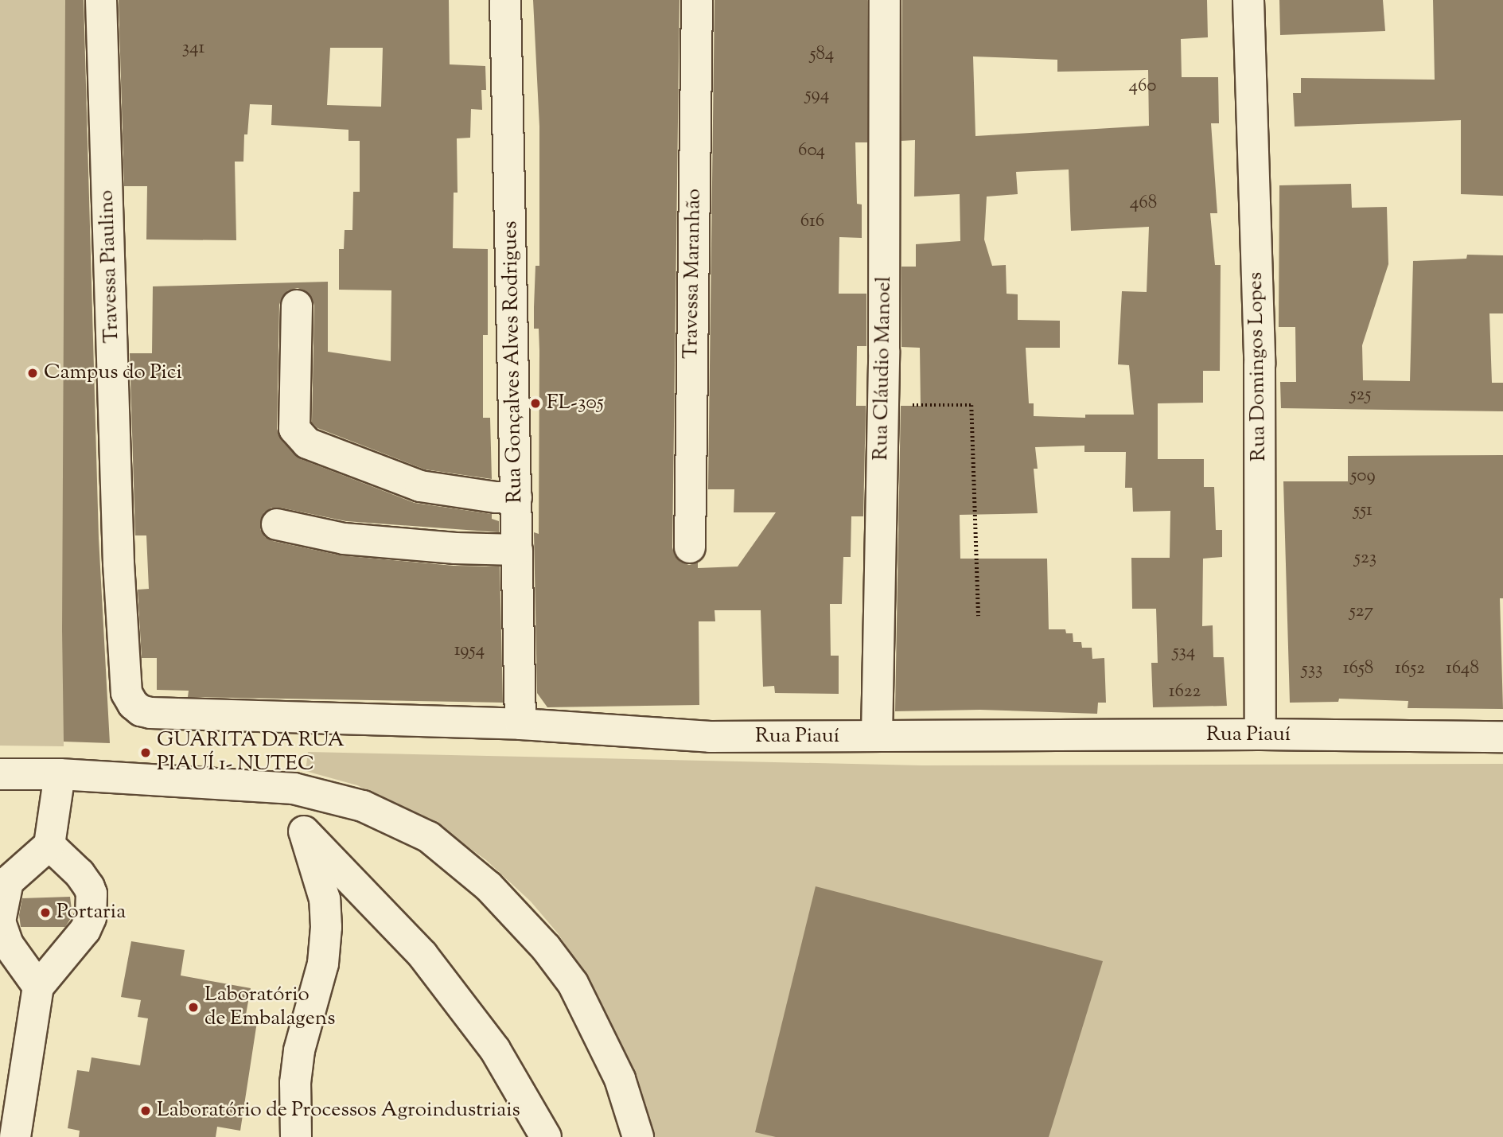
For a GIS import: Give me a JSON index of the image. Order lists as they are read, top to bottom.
{
  "streets": {
    "street": [
      "Travessa Piaulino",
      "Travessa Maranhão",
      "Rua Gonçalves Alves Rodrigues",
      "Rua Domingos Lopes",
      "Rua Cláudio Manoel",
      "Rua Piauí"
    ]
  },
  "crossings": [
    ["Travessa Piaulino", "Rua Piauí"],
    ["Rua Gonçalves Alves Rodrigues", "Rua Piauí"],
    ["Rua Domingos Lopes", "Rua Piauí"],
    ["Rua Cláudio Manoel", "Rua Piauí"]
  ],
  "places": [
    "Campus do Pici",
    "FL-305",
    "GUARITA DA RUA PIAUÍ 1- NUTEC",
    "Portaria",
    "Laboratório de Embalagens",
    "Laboratório de Processos Agroindustriais"
  ],
  "house_numbers": [
    "341",
    "584",
    "460",
    "594",
    "604",
    "468",
    "616",
    "525",
    "509",
    "551",
    "523",
    "527",
    "1954",
    "534",
    "1658",
    "1652",
    "1648",
    "533",
    "1622"
  ]
}
